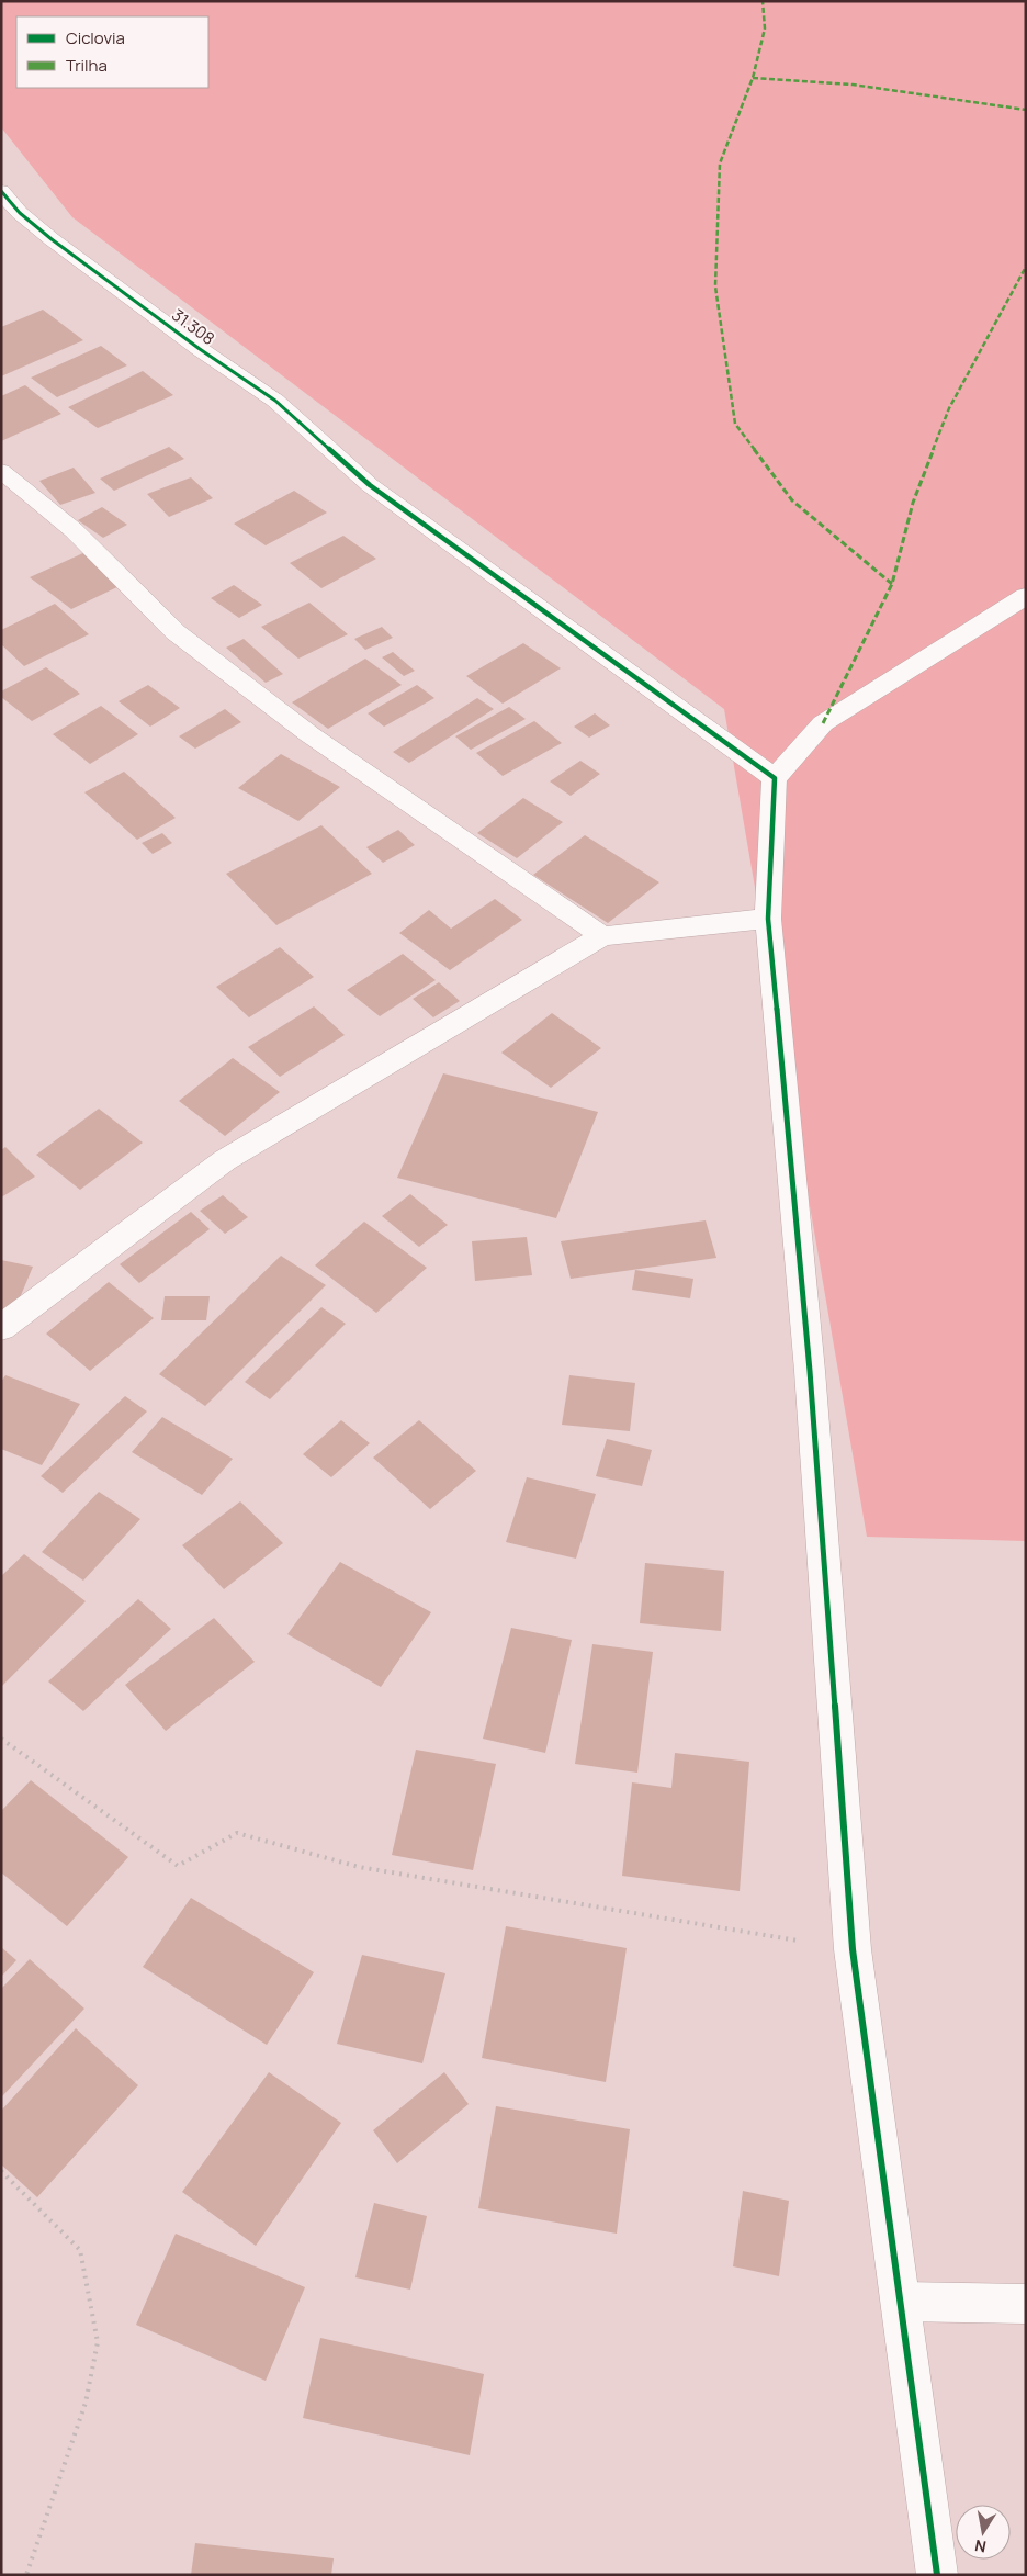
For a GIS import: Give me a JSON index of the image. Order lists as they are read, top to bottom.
{
  "streets": {
    "street": ["31.308"]
  },
  "legend": ["Ciclovia", "Trilha"],
  "north": "bottom"
}
